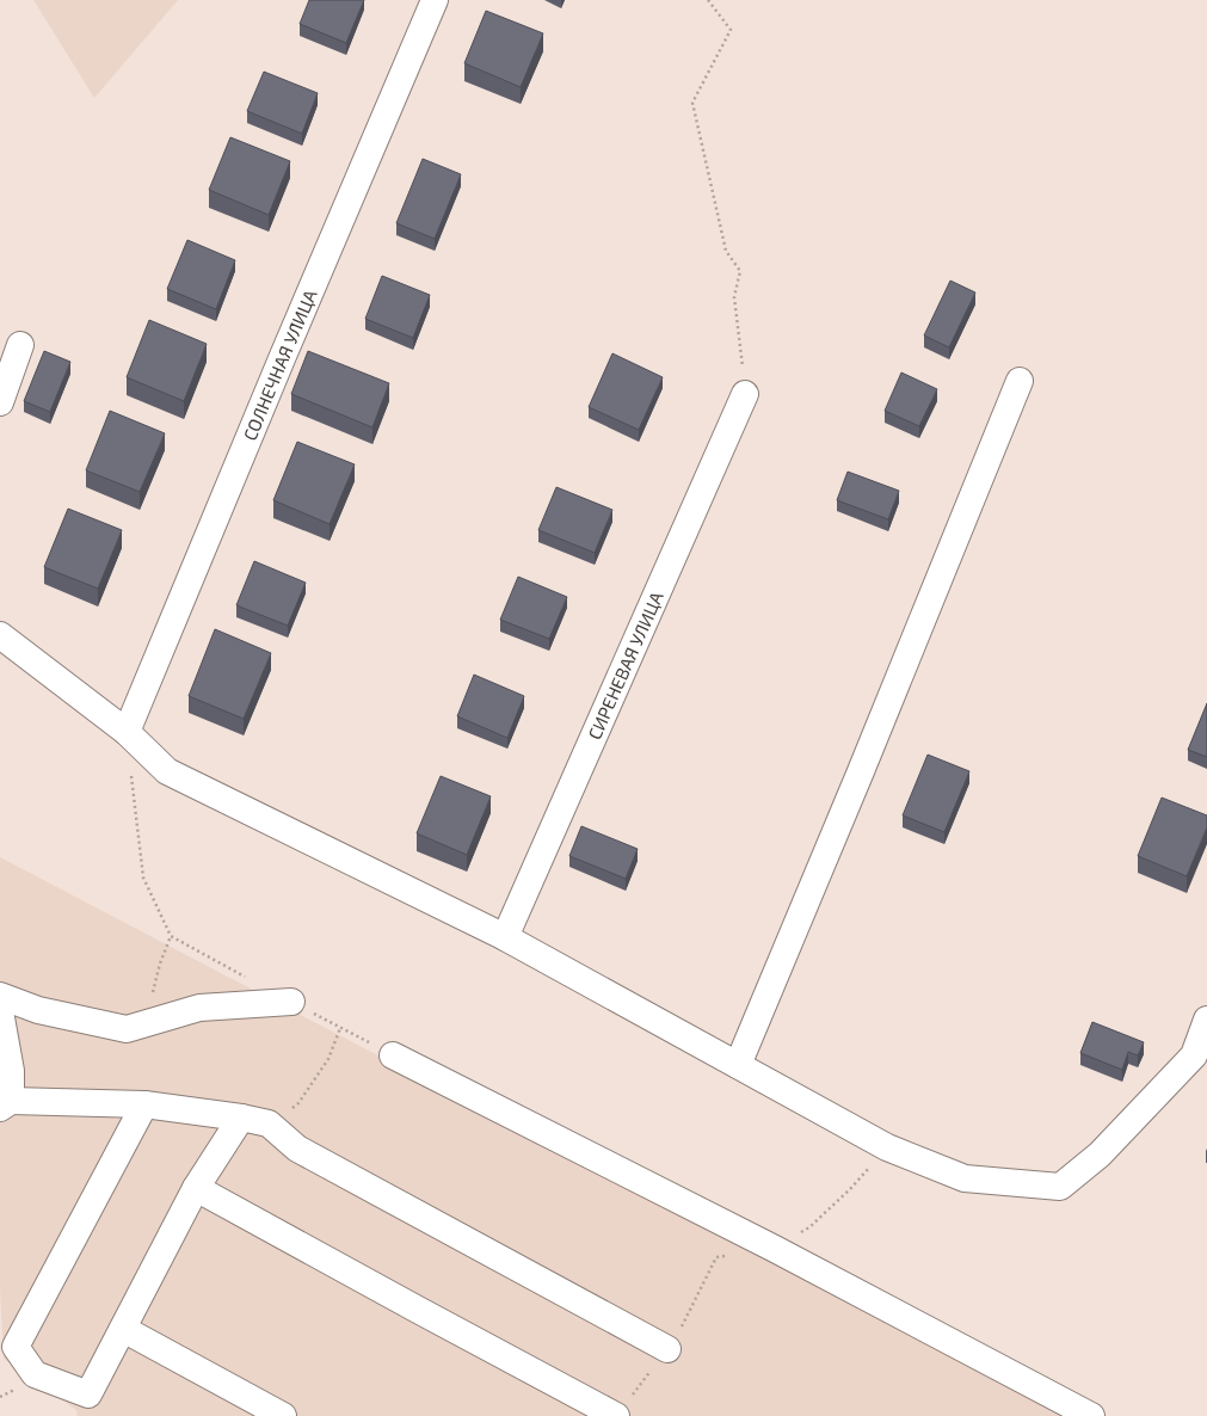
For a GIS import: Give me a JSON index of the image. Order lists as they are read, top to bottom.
{
  "streets": {
    "street": ["СОЛНЕЧНАЯ УЛИЦА", "СИРЕНЕВАЯ УЛИЦА"]
  }
}
